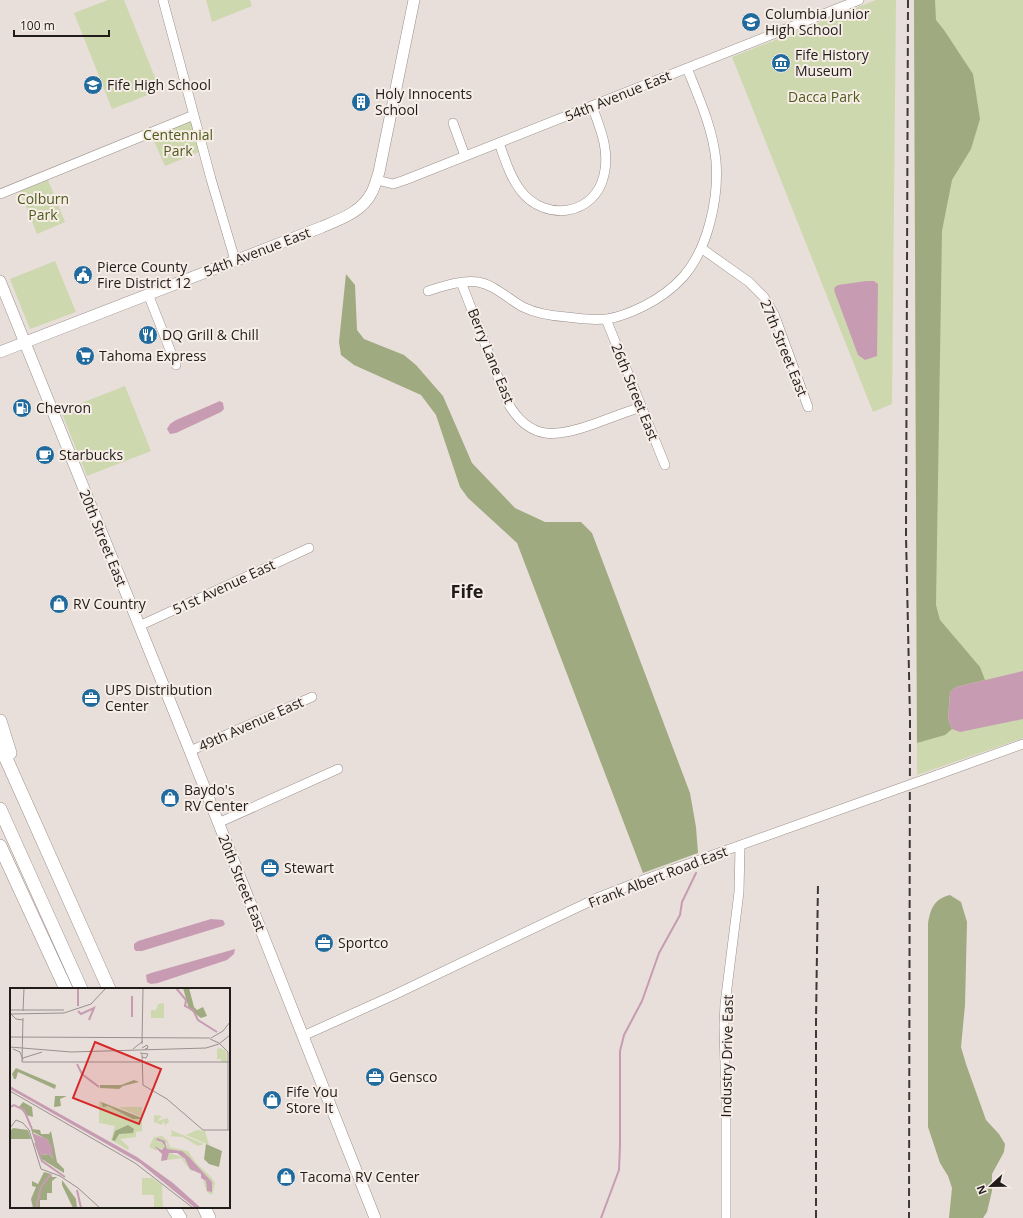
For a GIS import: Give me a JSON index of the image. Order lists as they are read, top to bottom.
{
  "streets": {
    "main road": ["54th Avenue East", "20th Street East"],
    "street": [
      "27th Street East",
      "Berry Lane East",
      "26th Street East",
      "51st Avenue East",
      "49th Avenue East",
      "Frank Albert Road East",
      "Industry Drive East"
    ]
  },
  "crossings": [
    ["54th Avenue East", "20th Street East"],
    ["Berry Lane East", "26th Street East"],
    ["20th Street East", "51st Avenue East"],
    ["20th Street East", "49th Avenue East"],
    ["20th Street East", "Frank Albert Road East"],
    ["Frank Albert Road East", "Industry Drive East"]
  ],
  "districts": ["Fife"],
  "parks": ["Dacca Park", "Centennial Park", "Colburn Park"],
  "places": {
    "school or university": ["Columbia Junior High School", "Fife High School"],
    "museum": ["Fife History Museum"],
    "building": ["Holy Innocents School"],
    "public building": ["Pierce County Fire District 12"],
    "restaurant": ["DQ Grill & Chill"],
    "supermarket": ["Tahoma Express"],
    "fuel station": ["Chevron"],
    "cafe": ["Starbucks"],
    "shop": [
      "RV Country",
      "Baydo's RV Center",
      "Fife You Store It",
      "Tacoma RV Center"
    ],
    "office": [
      "UPS Distribution Center",
      "Stewart",
      "Sportco",
      "Gensco"
    ]
  },
  "scale_bar": "100 m",
  "north": "left"
}
